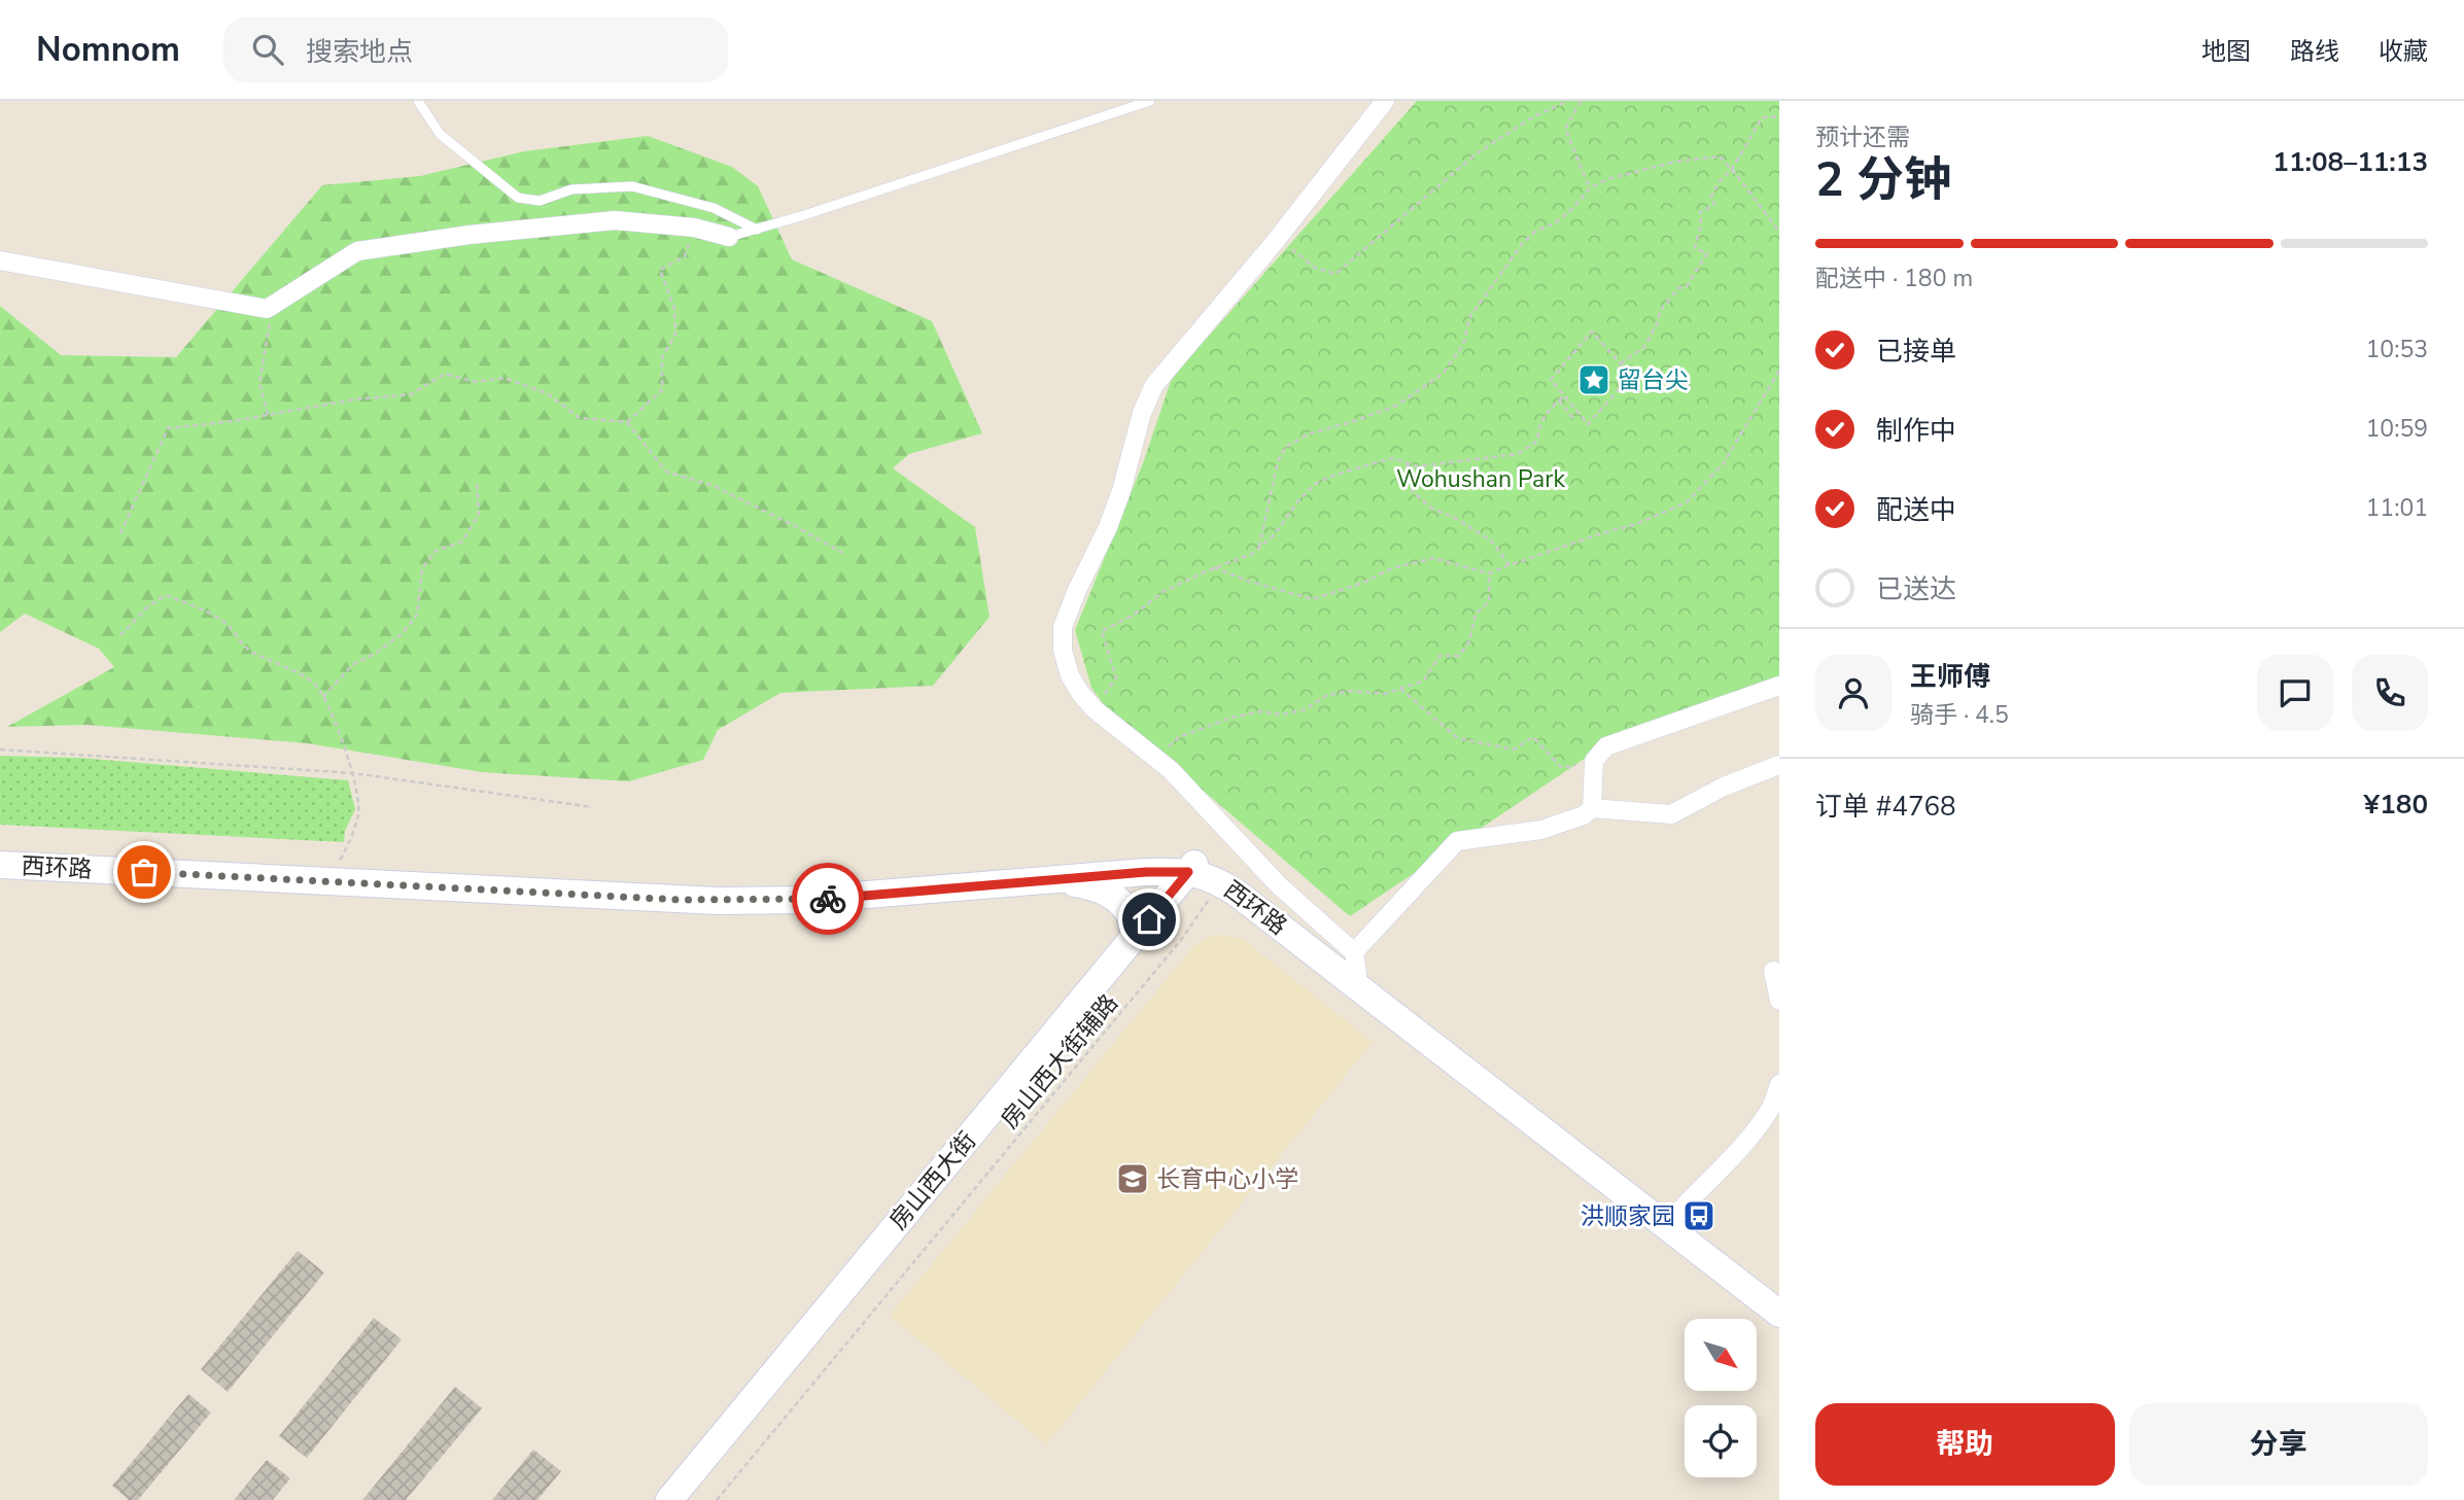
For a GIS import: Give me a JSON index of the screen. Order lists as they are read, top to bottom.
{
  "streets": {
    "main road": ["西环路", "房山西大街"],
    "path": ["房山西大街辅路"]
  },
  "crossings": [
    ["西环路", "房山西大街辅路"],
    ["西环路", "房山西大街"],
    ["房山西大街辅路", "房山西大街"]
  ],
  "parks": ["Wohushan Park"],
  "places": {
    "place": ["留台尖"],
    "school or university": ["长育中心小学"],
    "bus stop": ["洪顺家园"]
  },
  "north": "bottom right",
  "page": {
    "header": "Nomnom",
    "search": "搜索地点",
    "nav": ["地图", "路线", "收藏"],
    "heading": ["2 分钟", "预计还需", "11:08–11:13"],
    "panel": [
      "王师傅",
      "骑手 · 4.5",
      "订单 #4768",
      "¥180"
    ],
    "bar": "配送中 · 180 m",
    "list": [
      ["已接单", "10:53"],
      ["制作中", "10:59"],
      ["配送中", "11:01"],
      "已送达"
    ],
    "buttons": ["帮助", "分享"]
  }
}
